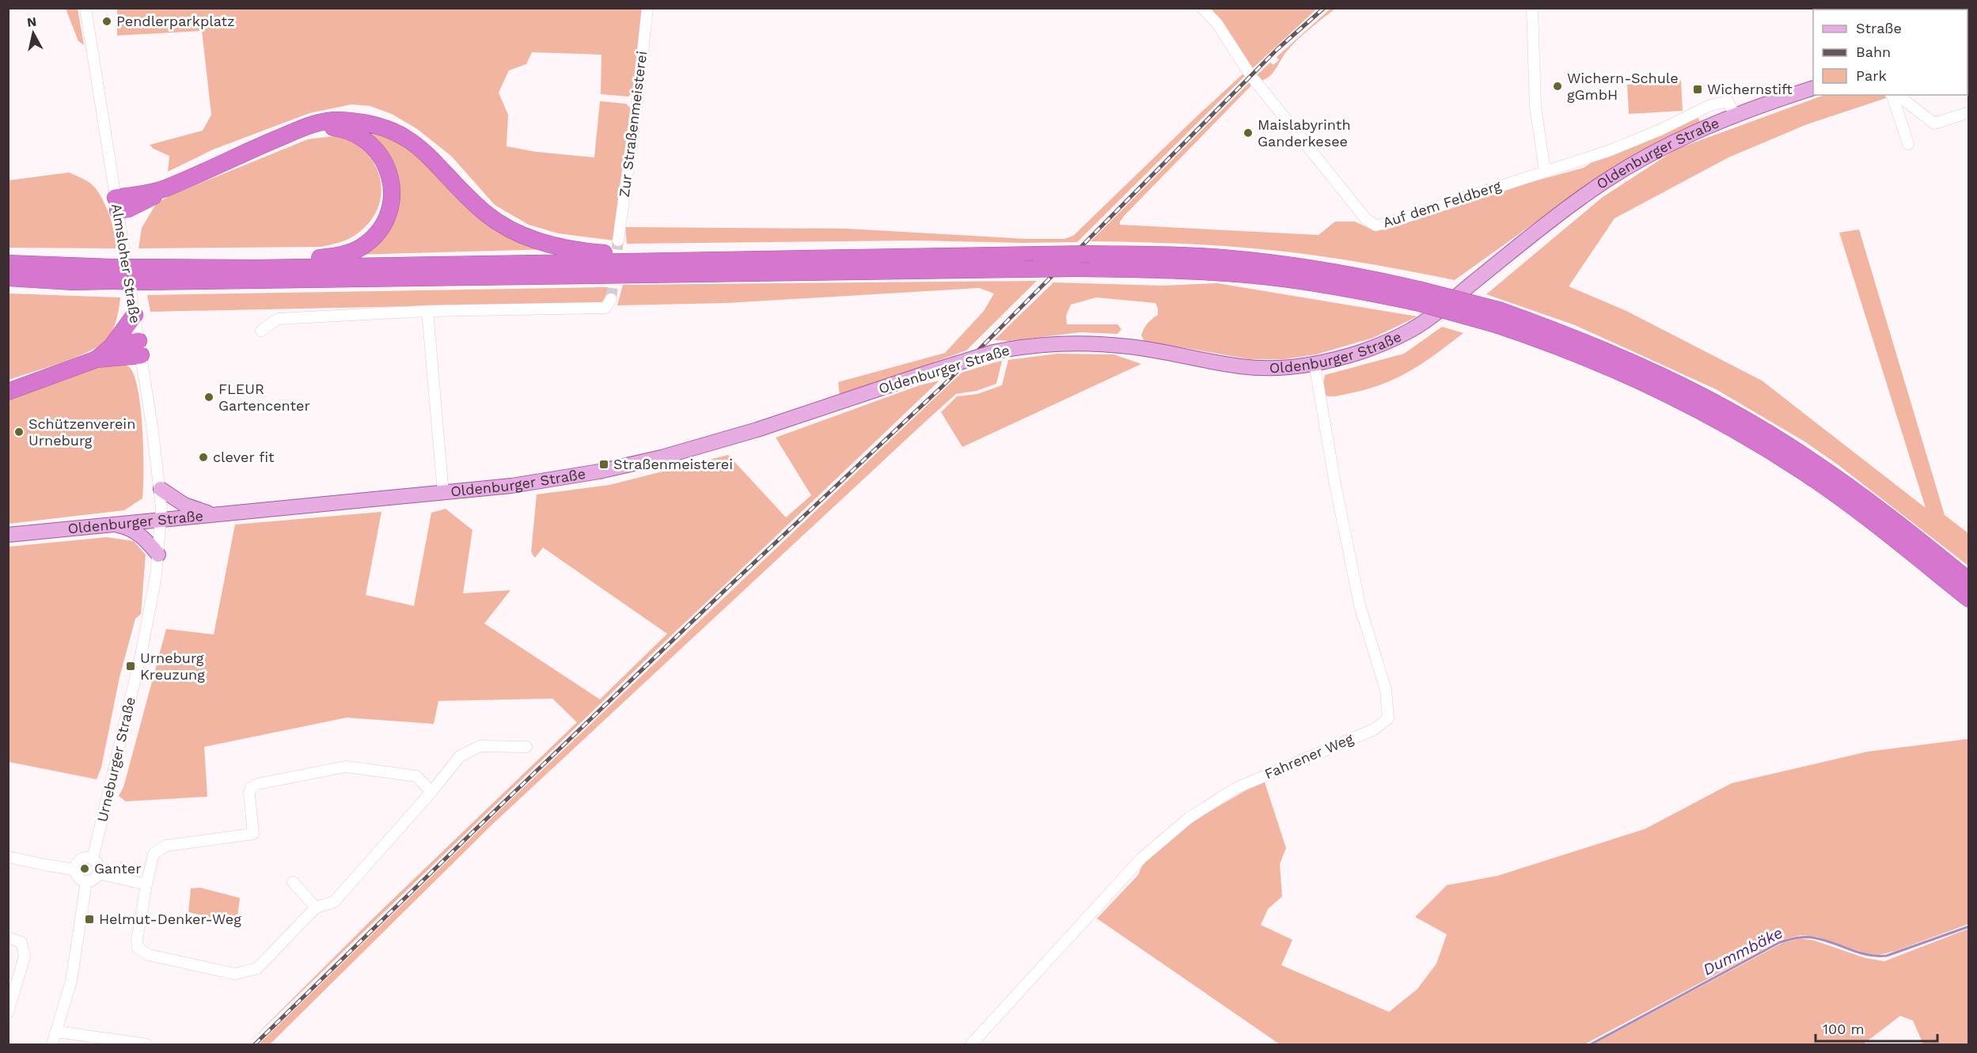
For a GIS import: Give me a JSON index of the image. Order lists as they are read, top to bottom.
{
  "streets": {
    "main road": ["Oldenburger Straße"],
    "street": [
      "Zur Straßenmeisterei",
      "Auf dem Feldberg",
      "Almsloher Straße",
      "Fahrener Weg",
      "Urneburger Straße"
    ]
  },
  "crossings": [
    ["Oldenburger Straße", "Auf dem Feldberg"],
    ["Oldenburger Straße", "Almsloher Straße"],
    ["Oldenburger Straße", "Fahrener Weg"],
    ["Oldenburger Straße", "Urneburger Straße"],
    ["Almsloher Straße", "Urneburger Straße"]
  ],
  "water": ["Dummbäke"],
  "places": {
    "other": [
      "Pendlerparkplatz",
      "Wichern-Schule gGmbH",
      "Maislabyrinth Ganderkesee",
      "FLEUR Gartencenter",
      "Schützenverein Urneburg",
      "clever fit",
      "Ganter"
    ],
    "transit": [
      "Wichernstift",
      "Straßenmeisterei",
      "Urneburg Kreuzung",
      "Helmut-Denker-Weg"
    ]
  },
  "legend": ["Straße", "Bahn", "Park"],
  "scale_bar": "100 m",
  "north": "top"
}
